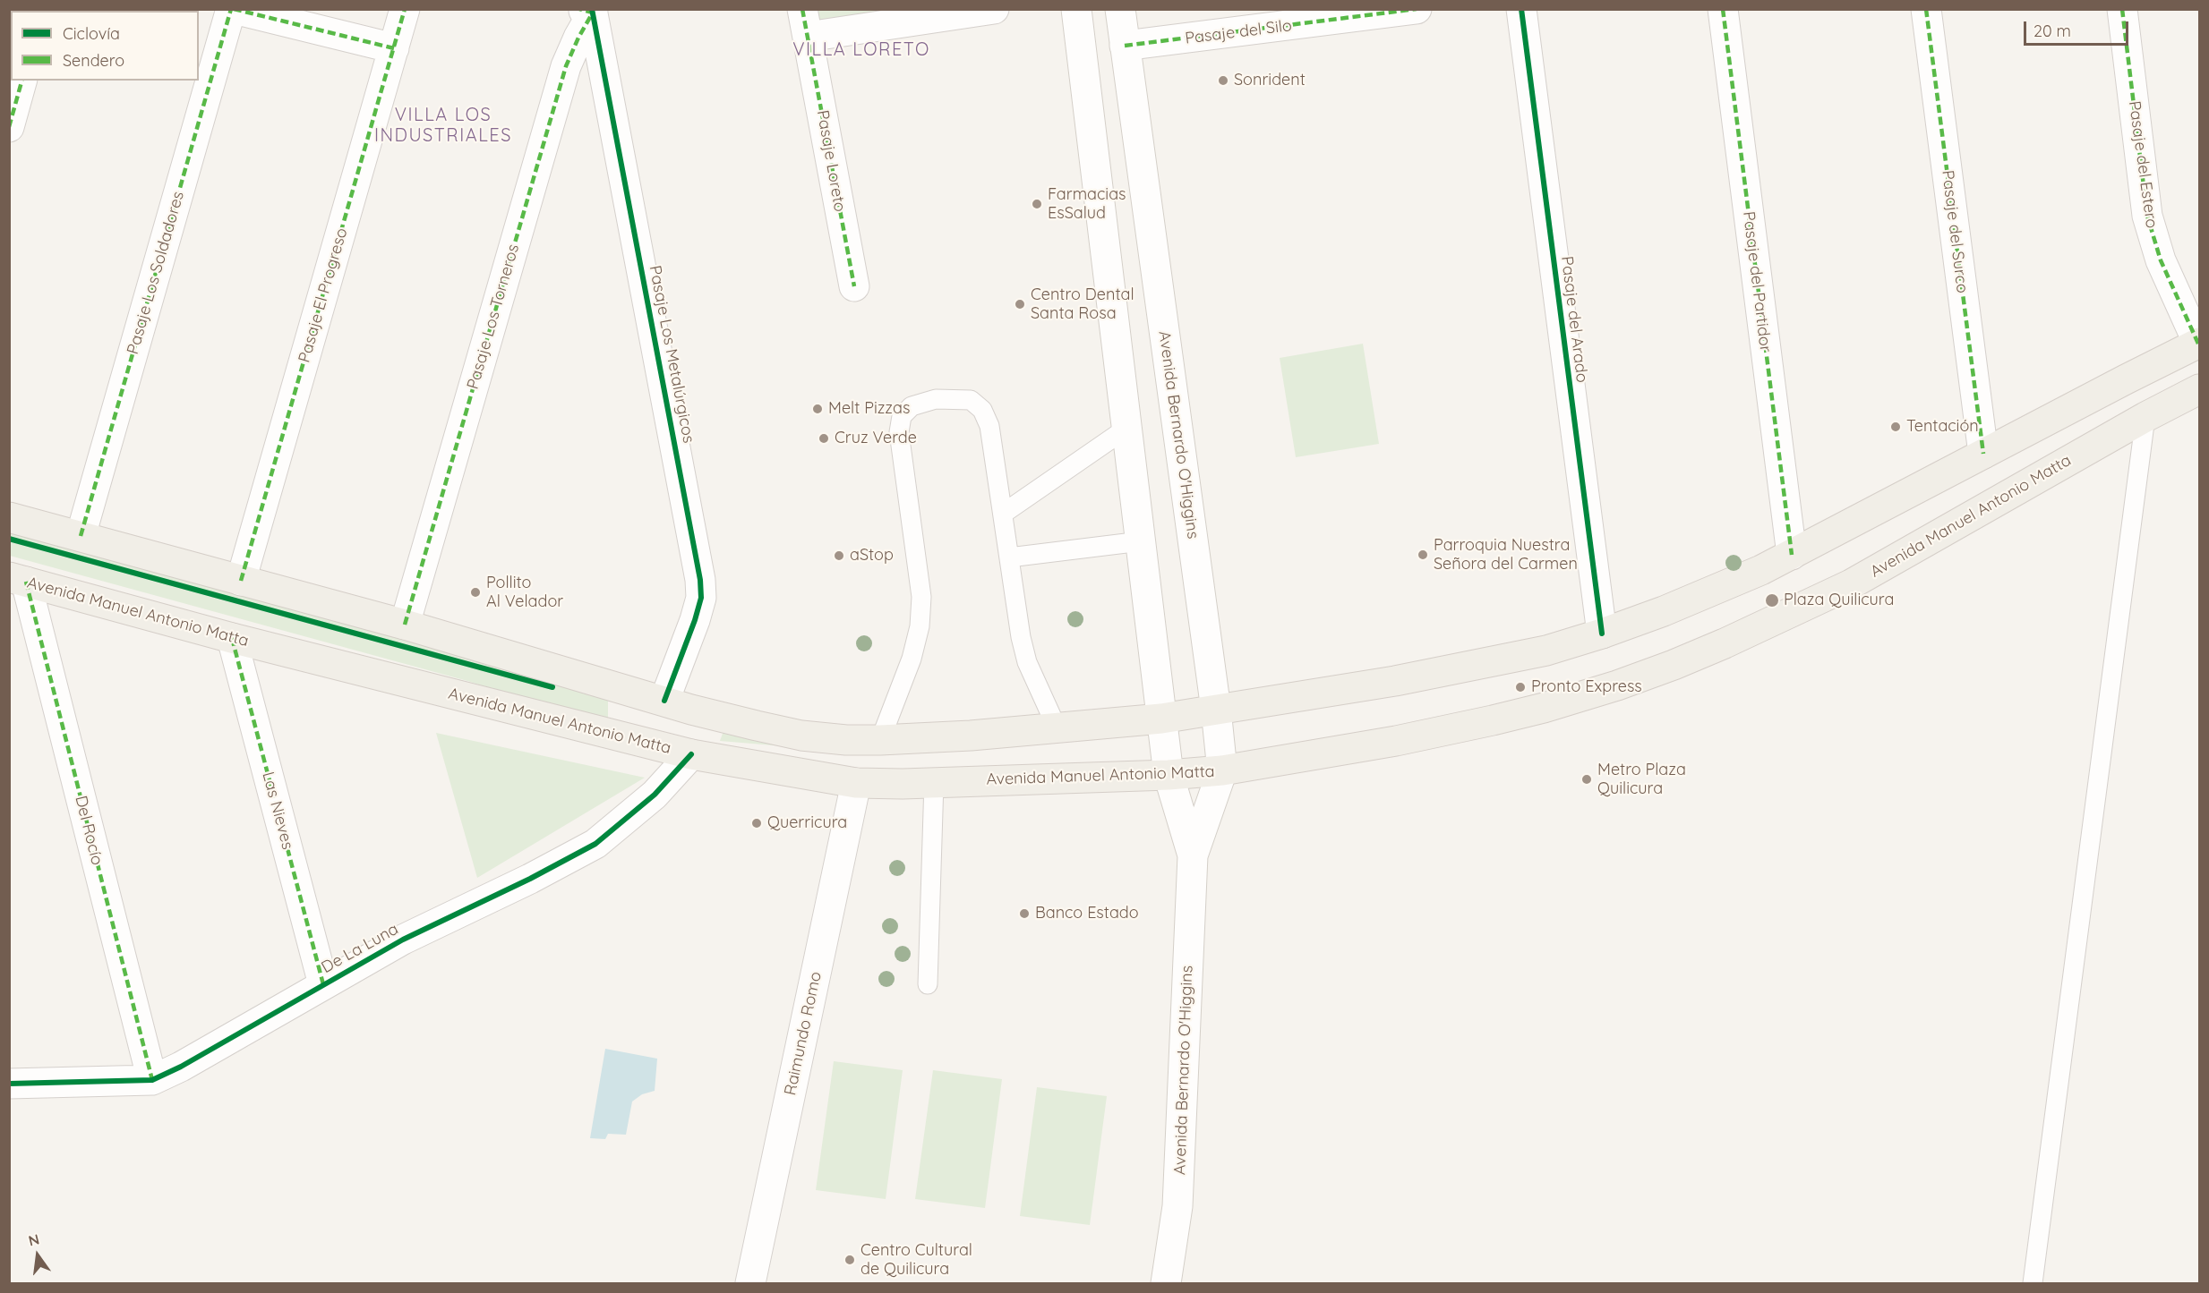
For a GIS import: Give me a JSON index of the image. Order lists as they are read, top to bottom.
{
  "streets": {
    "main road": ["Avenida Manuel Antonio Matta"],
    "street": [
      "Pasaje del Silo",
      "Pasaje Loreto",
      "Pasaje del Estero",
      "Pasaje del Surco",
      "Pasaje Los Soldadores",
      "Pasaje del Partidor",
      "Pasaje El Progreso",
      "Pasaje Los Torneros",
      "Pasaje del Arado",
      "Pasaje Los Metalúrgicos",
      "Avenida Bernardo O'Higgins",
      "Las Nieves",
      "Del Rocío",
      "De La Luna",
      "Raimundo Romo"
    ]
  },
  "crossings": [
    ["Pasaje del Silo", "Avenida Bernardo O'Higgins"],
    ["Pasaje Los Torneros", "Pasaje Los Metalúrgicos"],
    ["Avenida Bernardo O'Higgins", "Avenida Manuel Antonio Matta"],
    ["Avenida Manuel Antonio Matta", "Las Nieves"],
    ["Avenida Manuel Antonio Matta", "Del Rocío"],
    ["Avenida Manuel Antonio Matta", "De La Luna"],
    ["Avenida Manuel Antonio Matta", "Raimundo Romo"],
    ["Las Nieves", "De La Luna"],
    ["Del Rocío", "De La Luna"]
  ],
  "districts": ["VILLA LORETO", "VILLA LOS INDUSTRIALES"],
  "places": [
    "Sonrident",
    "Farmacias EsSalud",
    "Centro Dental Santa Rosa",
    "Melt Pizzas",
    "Tentación",
    "Cruz Verde",
    "Parroquia Nuestra Señora del Carmen",
    "aStop",
    "Pollito Al Velador",
    "Plaza Quilicura",
    "Pronto Express",
    "Metro Plaza Quilicura",
    "Querricura",
    "Banco Estado",
    "Centro Cultural de Quilicura"
  ],
  "legend": ["Ciclovía", "Sendero"],
  "scale_bar": "20 m",
  "north": "top"
}
